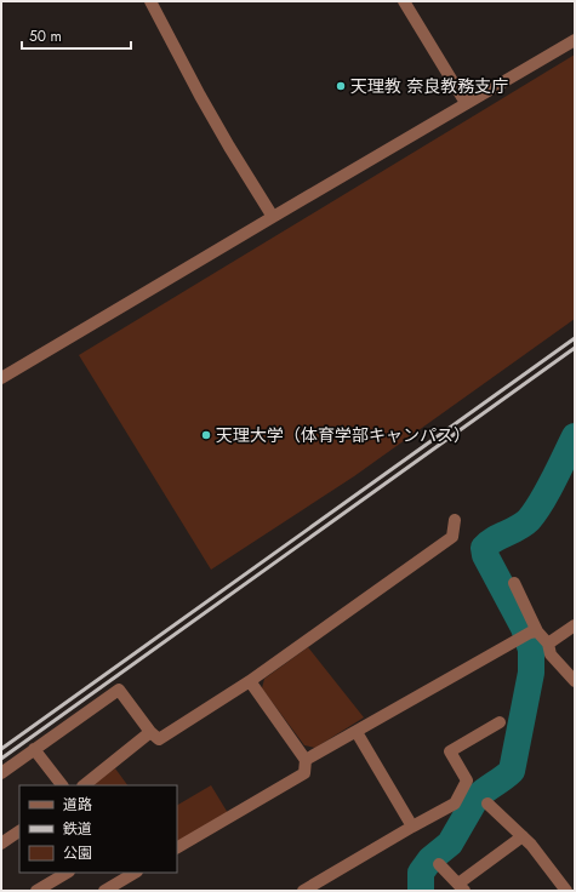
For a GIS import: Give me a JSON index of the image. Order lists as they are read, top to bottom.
{
  "places": ["天理教 奈良教務支庁", "天理大学（体育学部キャンパス）"],
  "legend": ["道路", "鉄道", "公園"],
  "scale_bar": "50 m"
}
